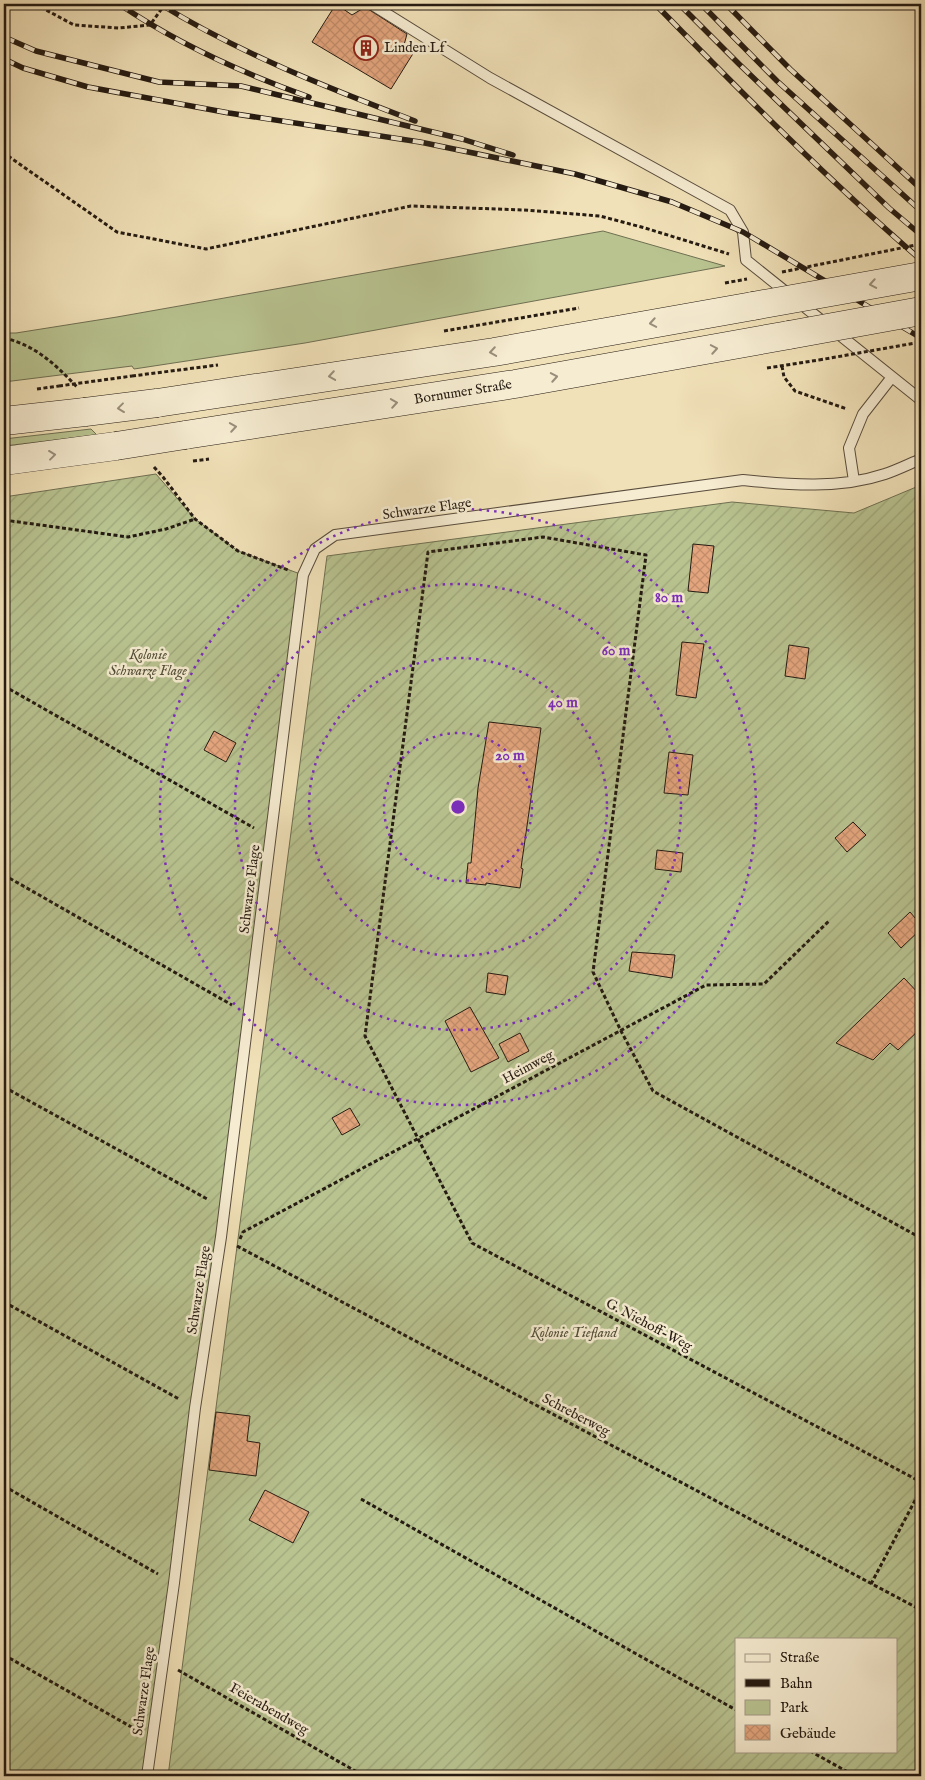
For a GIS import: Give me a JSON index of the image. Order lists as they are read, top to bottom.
{
  "streets": {
    "main road": ["Bornumer Straße"],
    "lane": ["Schwarze Flage"],
    "path": [
      "Heimweg",
      "G. Niehoff-Weg",
      "Schreberweg",
      "Feierabendweg"
    ]
  },
  "crossings": [
    ["Schwarze Flage", "Schreberweg"],
    ["Schwarze Flage", "Feierabendweg"],
    ["Heimweg", "G. Niehoff-Weg"],
    ["Heimweg", "Schreberweg"]
  ],
  "parks": ["Kolonie Schwarze Flage", "Kolonie Tiefland"],
  "places": {
    "building": ["Linden Lf"]
  },
  "legend": [
    "Straße",
    "Bahn",
    "Park",
    "Gebäude"
  ],
  "rings": [
    "80 m",
    "60 m",
    "40 m",
    "20 m"
  ]
}
